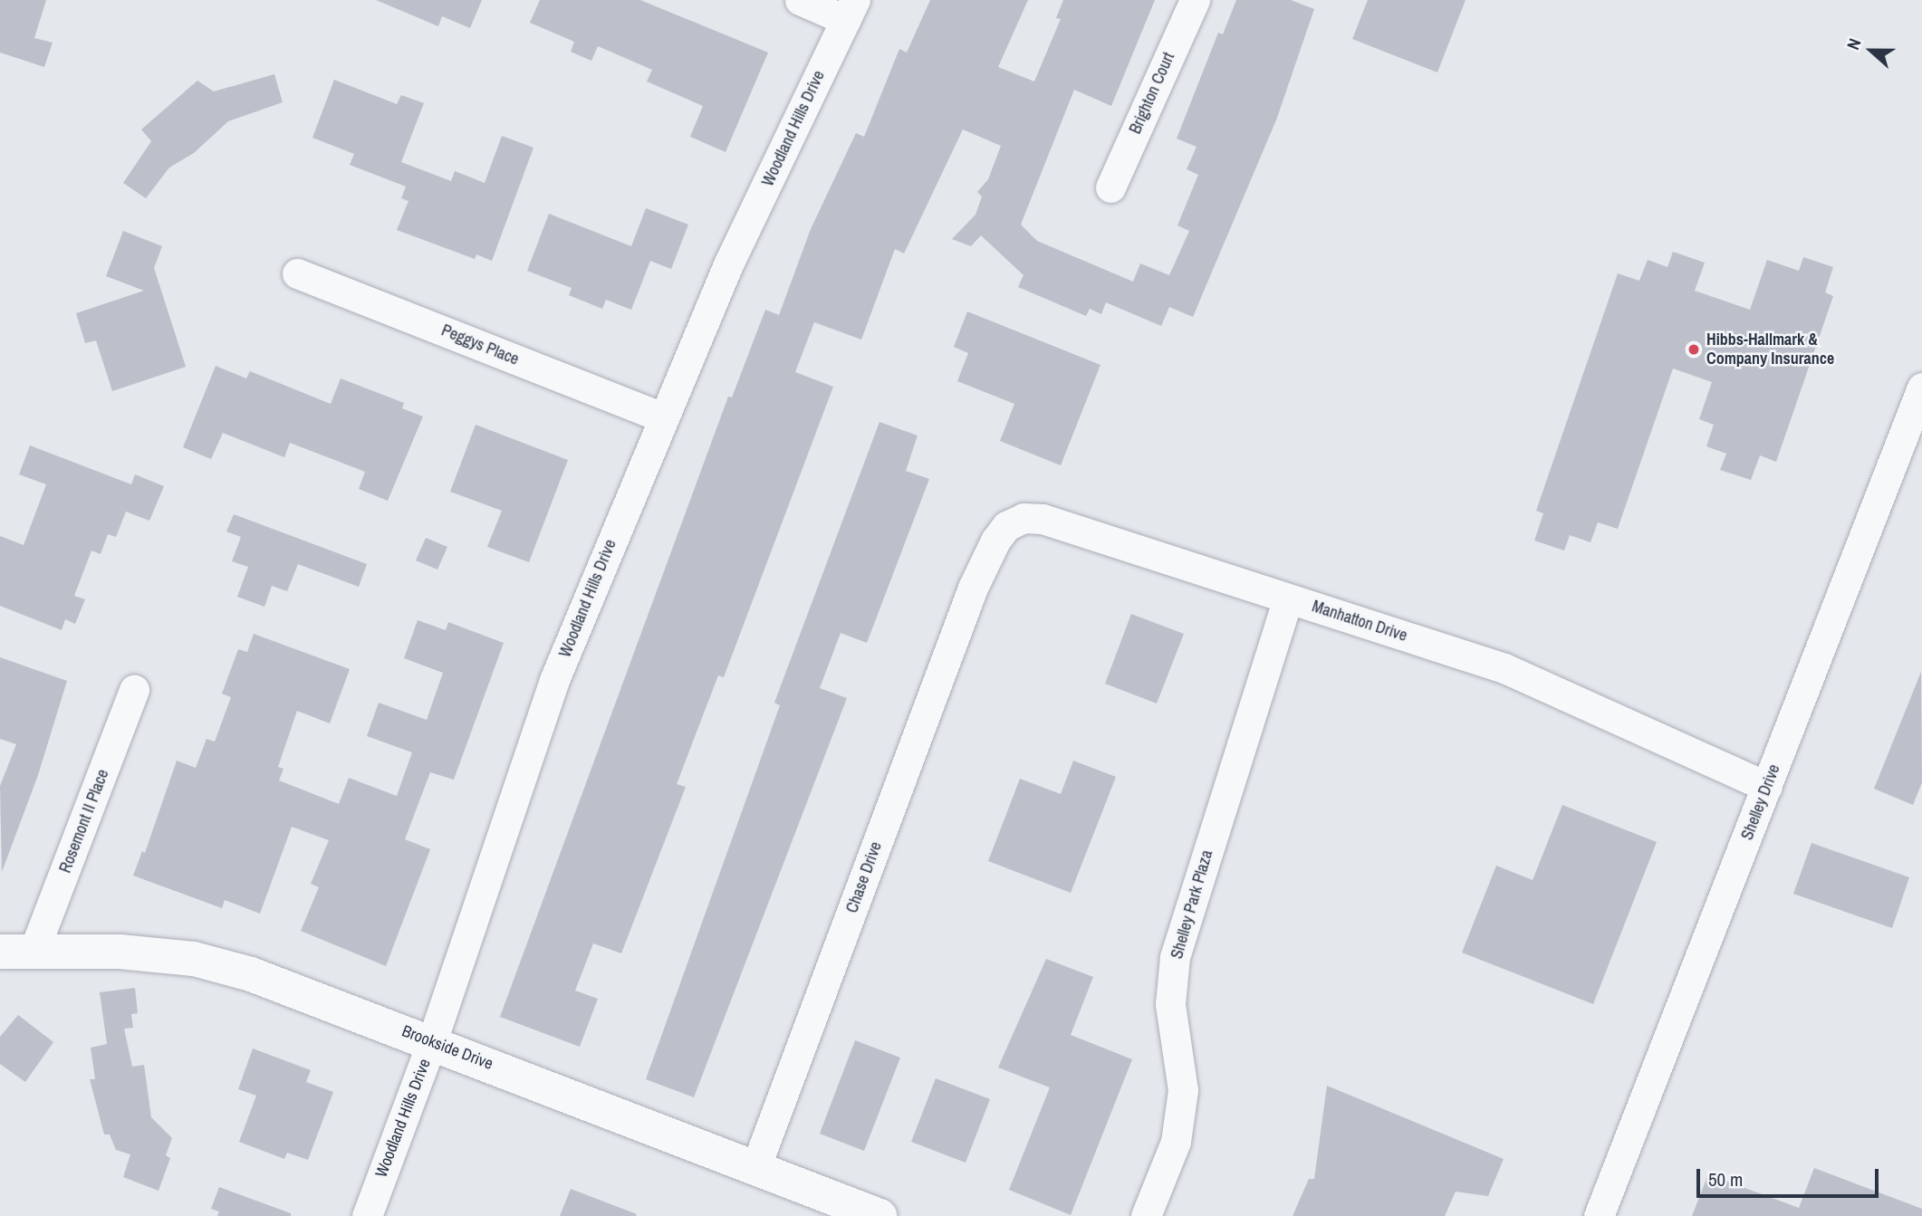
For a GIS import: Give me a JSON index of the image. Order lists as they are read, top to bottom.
{
  "streets": {
    "street": [
      "Brighton Court",
      "Woodland Hills Drive",
      "Peggys Place",
      "Manhatton Drive",
      "Shelley Drive",
      "Rosemont II Place",
      "Chase Drive",
      "Shelley Park Plaza",
      "Brookside Drive"
    ]
  },
  "crossings": [
    ["Woodland Hills Drive", "Peggys Place"],
    ["Woodland Hills Drive", "Brookside Drive"],
    ["Manhatton Drive", "Shelley Drive"],
    ["Manhatton Drive", "Chase Drive"],
    ["Manhatton Drive", "Shelley Park Plaza"],
    ["Rosemont II Place", "Brookside Drive"],
    ["Chase Drive", "Brookside Drive"]
  ],
  "places": ["Hibbs-Hallmark & Company Insurance"],
  "scale_bar": "50 m",
  "north": "left"
}
